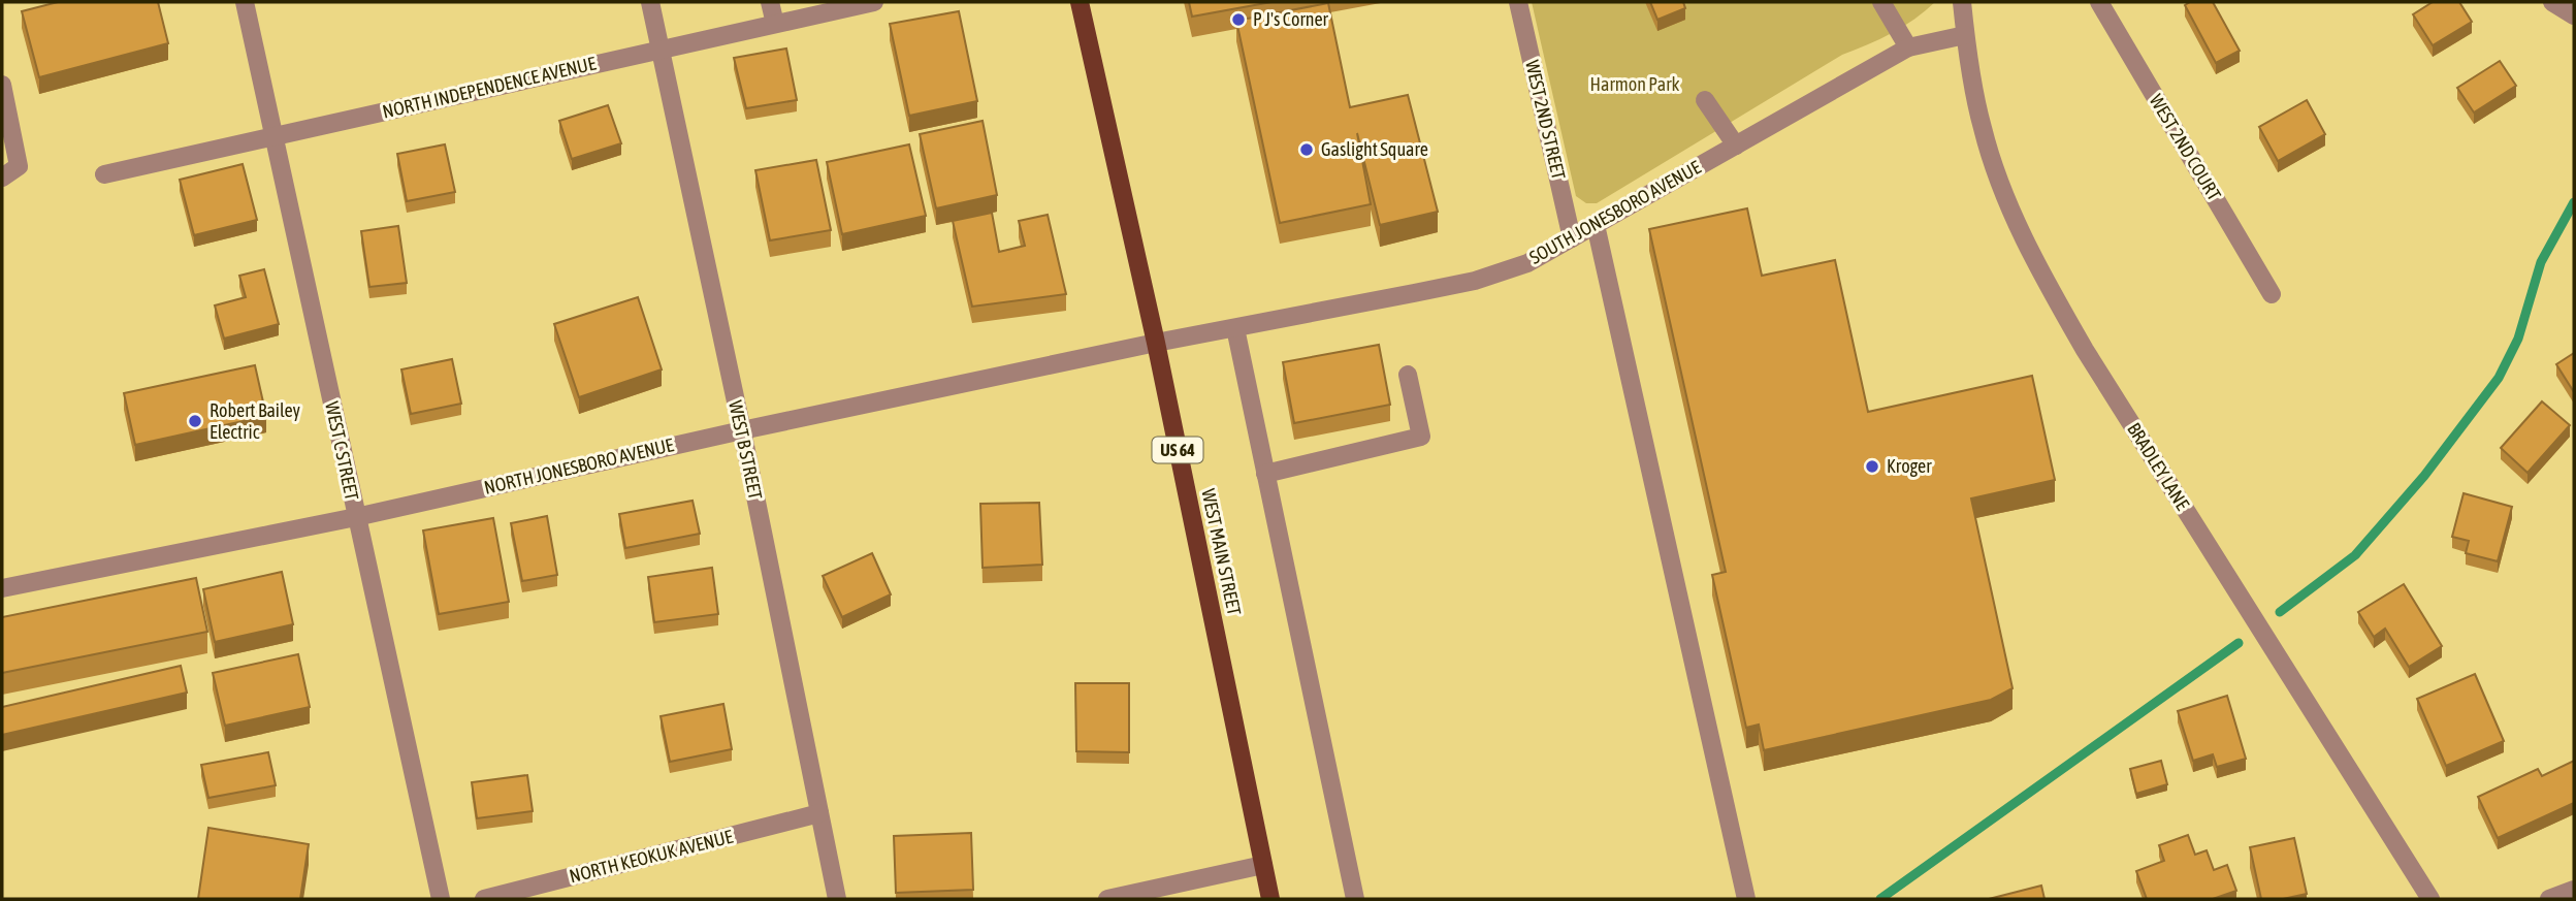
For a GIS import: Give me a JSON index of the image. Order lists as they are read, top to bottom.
{
  "streets": {
    "main road": ["US 64", "WEST MAIN STREET"],
    "street": [
      "NORTH INDEPENDENCE AVENUE",
      "WEST 2ND STREET",
      "WEST 2ND COURT",
      "SOUTH JONESBORO AVENUE",
      "WEST B STREET",
      "WEST C STREET",
      "NORTH JONESBORO AVENUE",
      "BRADLEY LANE",
      "NORTH KEOKUK AVENUE"
    ]
  },
  "crossings": [
    ["NORTH INDEPENDENCE AVENUE", "WEST B STREET"],
    ["NORTH INDEPENDENCE AVENUE", "WEST C STREET"],
    ["WEST 2ND STREET", "SOUTH JONESBORO AVENUE"],
    ["SOUTH JONESBORO AVENUE", "NORTH JONESBORO AVENUE"],
    ["SOUTH JONESBORO AVENUE", "BRADLEY LANE"],
    ["SOUTH JONESBORO AVENUE", "WEST MAIN STREET"],
    ["WEST B STREET", "NORTH JONESBORO AVENUE"],
    ["WEST B STREET", "NORTH KEOKUK AVENUE"],
    ["WEST C STREET", "NORTH JONESBORO AVENUE"],
    ["NORTH JONESBORO AVENUE", "WEST MAIN STREET"]
  ],
  "parks": ["Harmon Park"],
  "places": [
    "P J's Corner",
    "Gaslight Square",
    "Robert Bailey Electric",
    "Kroger"
  ]
}
